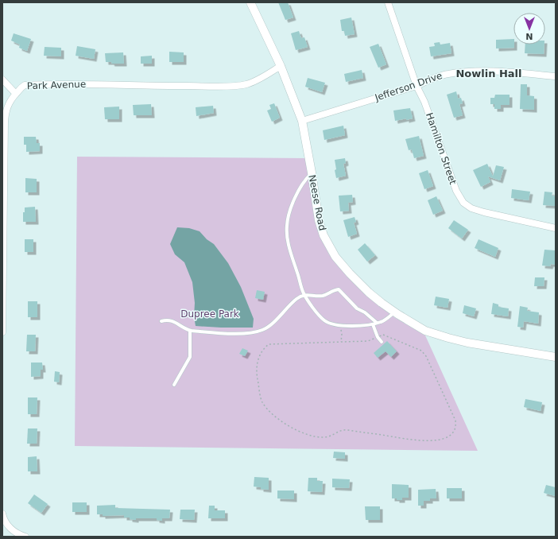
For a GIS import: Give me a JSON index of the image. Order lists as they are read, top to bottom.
{
  "streets": {
    "street": [
      "Park Avenue",
      "Jefferson Drive",
      "Hamilton Street",
      "Neese Road"
    ]
  },
  "crossings": [
    ["Park Avenue", "Neese Road"],
    ["Jefferson Drive", "Hamilton Street"],
    ["Jefferson Drive", "Neese Road"]
  ],
  "districts": ["Nowlin Hall"],
  "parks": ["Dupree Park"],
  "north": "bottom"
}
